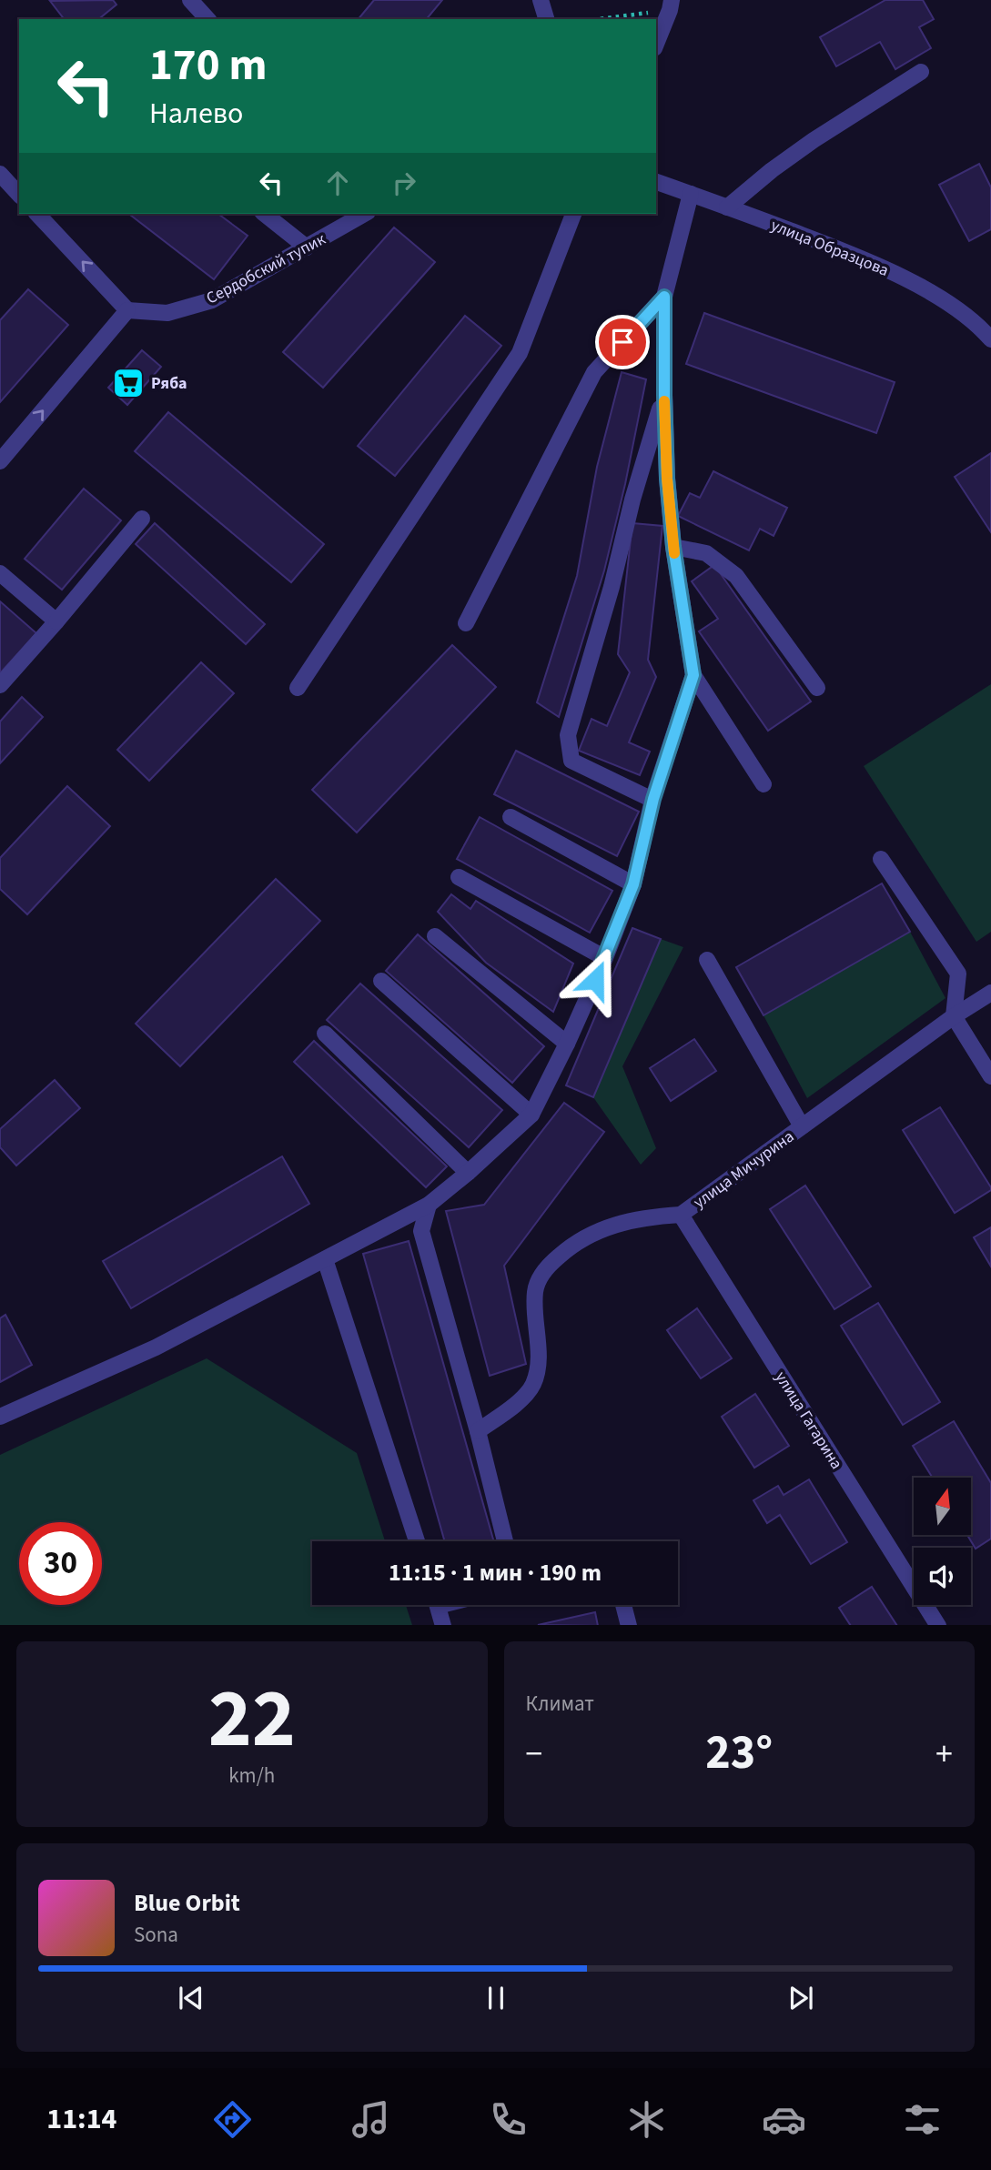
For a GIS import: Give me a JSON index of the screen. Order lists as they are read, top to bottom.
{
  "streets": {
    "street": [
      "улица Образцова",
      "Сердобский тупик",
      "улица Мичурина",
      "улица Гагарина"
    ]
  },
  "crossings": [
    ["улица Мичурина", "улица Гагарина"]
  ],
  "places": {
    "supermarket": ["Ряба"]
  },
  "north": "top",
  "page": {
    "turn": ["170 m", "Налево"],
    "limit": "30",
    "trip": "11:15 · 1 мин · 190 m",
    "tile": [
      ["22", "km/h"],
      "Климат"
    ],
    "heat": ["−", "23°", "+"],
    "song": ["Blue Orbit", "Sona"],
    "tabs": "11:14"
  }
}
